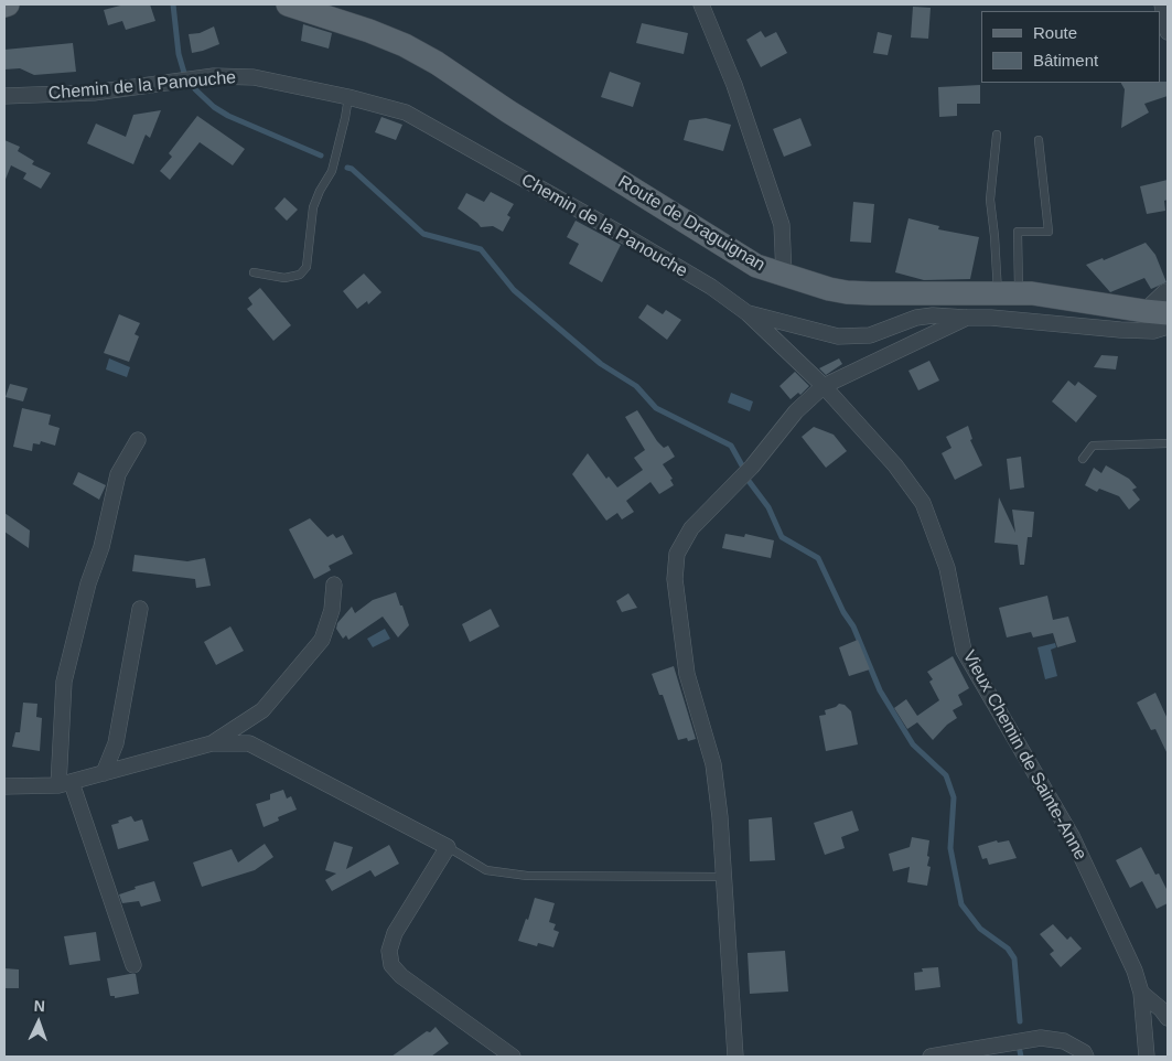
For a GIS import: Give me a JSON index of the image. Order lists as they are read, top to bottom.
{
  "streets": {
    "main road": ["Route de Draguignan"],
    "street": ["Chemin de la Panouche", "Vieux Chemin de Sainte-Anne"]
  },
  "crossings": [
    ["Chemin de la Panouche", "Vieux Chemin de Sainte-Anne"]
  ],
  "legend": ["Route", "Bâtiment"],
  "north": "top"
}
